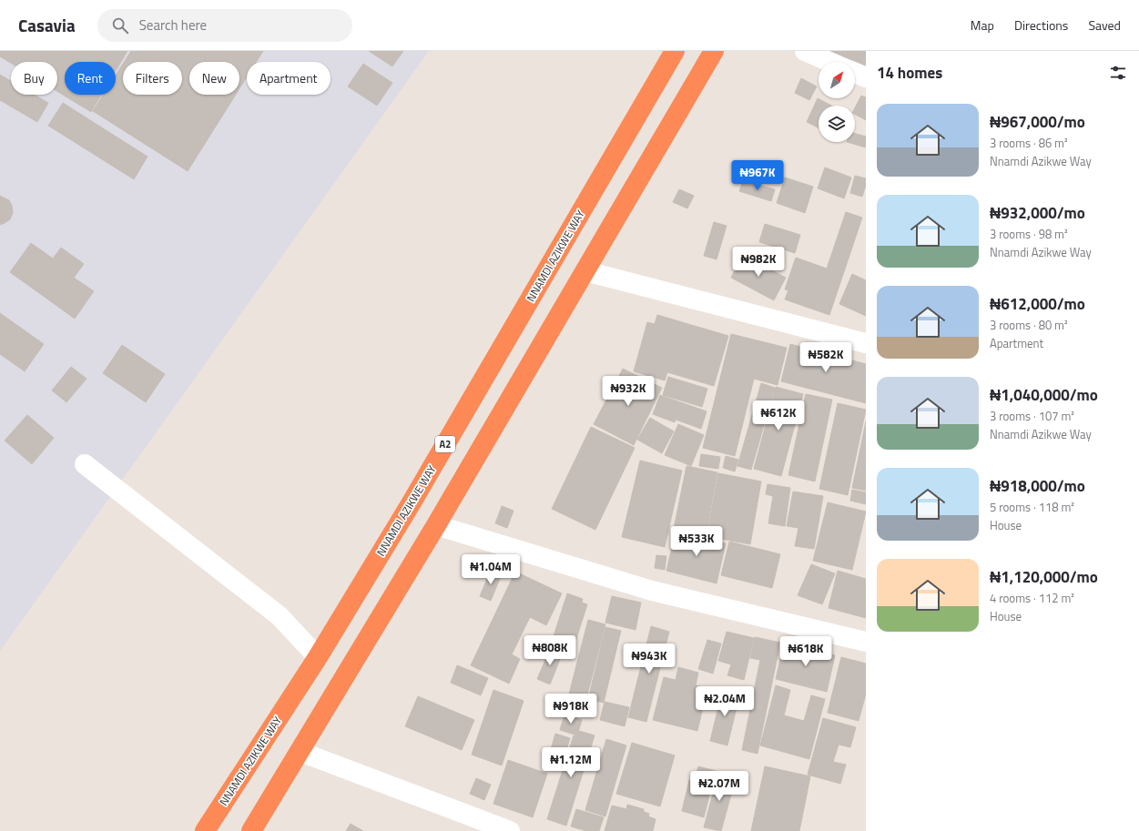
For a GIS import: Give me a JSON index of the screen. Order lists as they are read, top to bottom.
{
  "streets": {
    "highway": ["NNAMDI AZIKWE WAY", "A2"]
  },
  "north": "top right",
  "page": {
    "header": "Casavia",
    "search": "Search here",
    "nav": ["Map", "Directions", "Saved"],
    "heading": "14 homes",
    "chip": [
      "Buy",
      "Rent",
      "Filters",
      "New",
      "Apartment"
    ],
    "list": [
      {
        "name": "₦967,000/mo",
        "note": "3 rooms · 86 m² · Nnamdi Azikwe Way"
      },
      {
        "name": "₦932,000/mo",
        "note": "3 rooms · 98 m² · Nnamdi Azikwe Way"
      },
      {
        "name": "₦612,000/mo",
        "note": "3 rooms · 80 m² · Apartment"
      },
      {
        "name": "₦1,040,000/mo",
        "note": "3 rooms · 107 m² · Nnamdi Azikwe Way"
      },
      {
        "name": "₦918,000/mo",
        "note": "5 rooms · 118 m² · House"
      },
      {
        "name": "₦1,120,000/mo",
        "note": "4 rooms · 112 m² · House"
      }
    ],
    "price": [
      "₦967K",
      "₦982K",
      "₦582K",
      "₦932K",
      "₦612K",
      "₦533K",
      "₦1.04M",
      "₦808K",
      "₦618K",
      "₦943K",
      "₦2.04M",
      "₦918K",
      "₦1.12M",
      "₦2.07M"
    ]
  }
}
